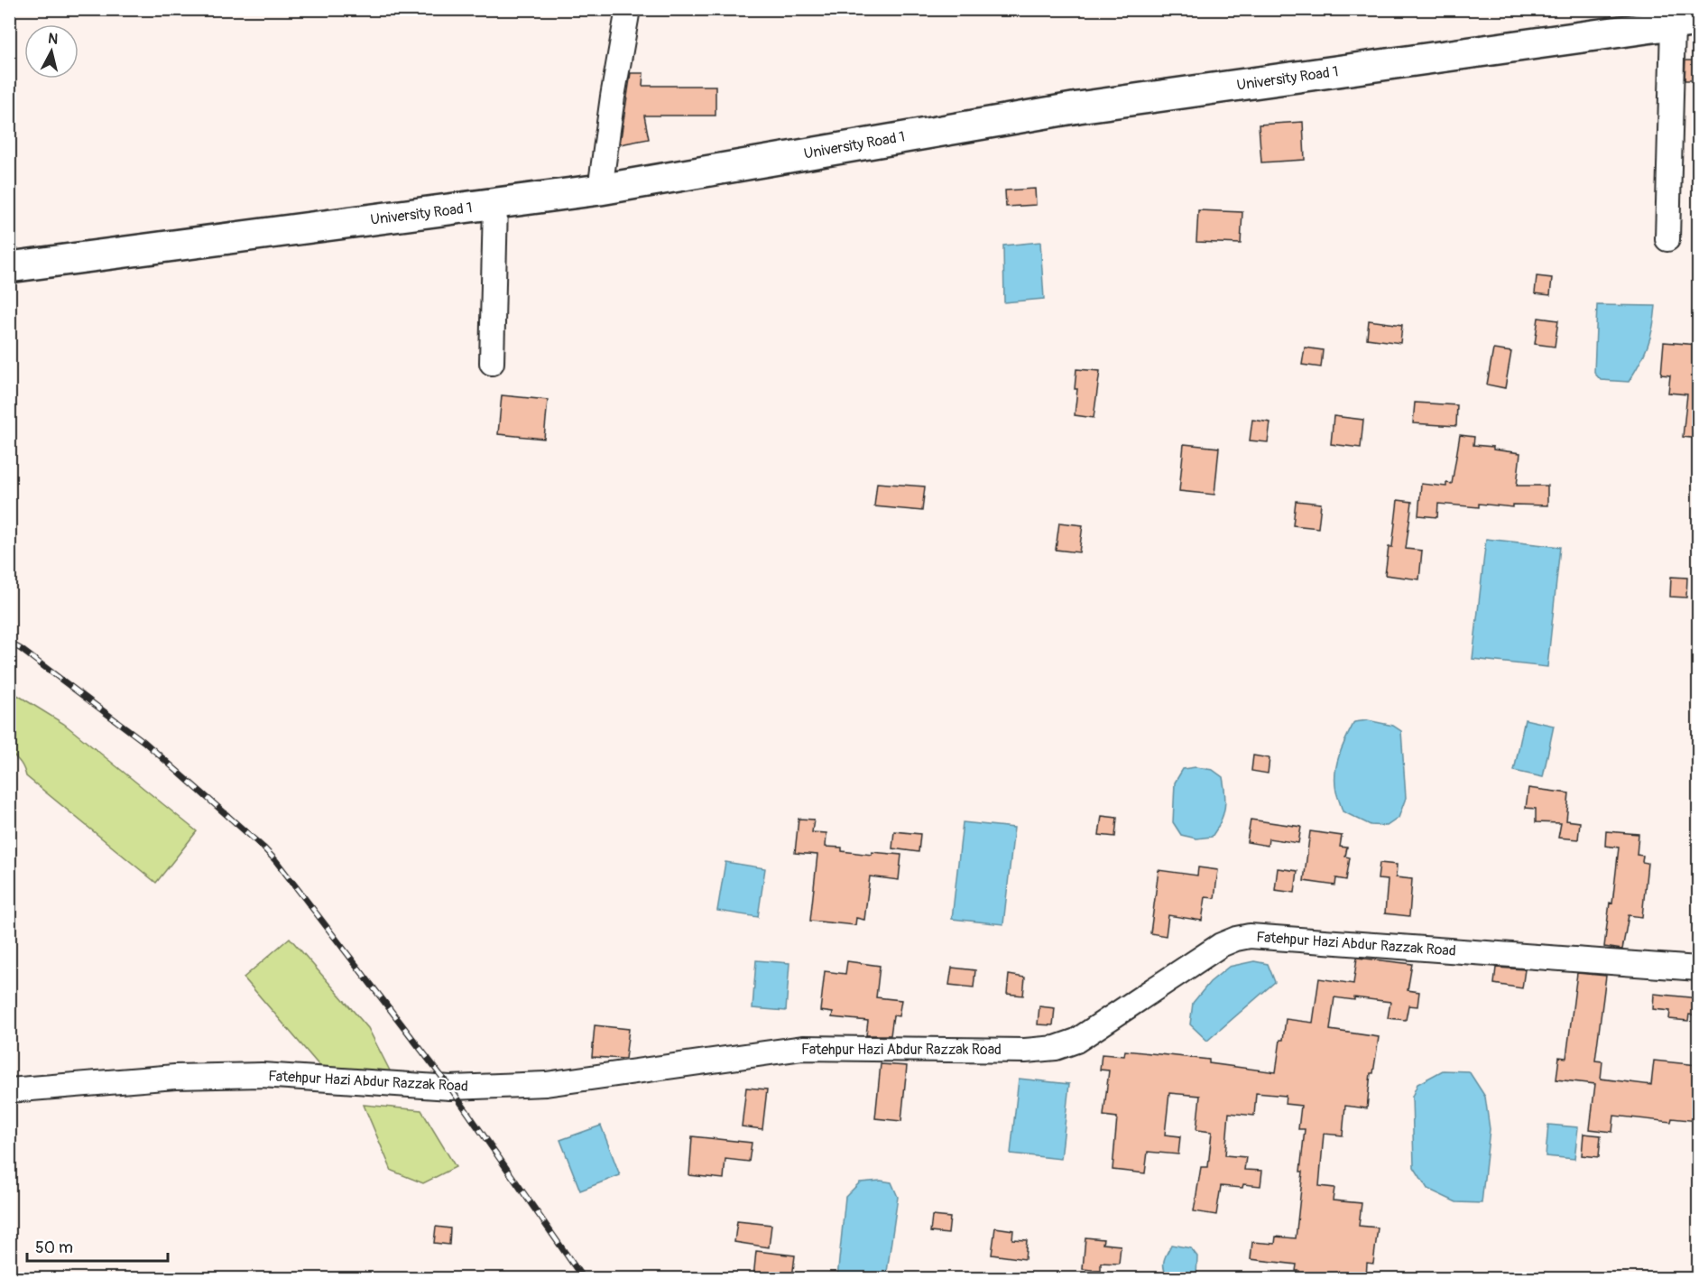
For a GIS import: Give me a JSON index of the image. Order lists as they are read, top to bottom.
{
  "streets": {
    "main road": ["University Road 1"],
    "street": ["Fatehpur Hazi Abdur Razzak Road"]
  },
  "scale_bar": "50 m",
  "north": "top"
}
